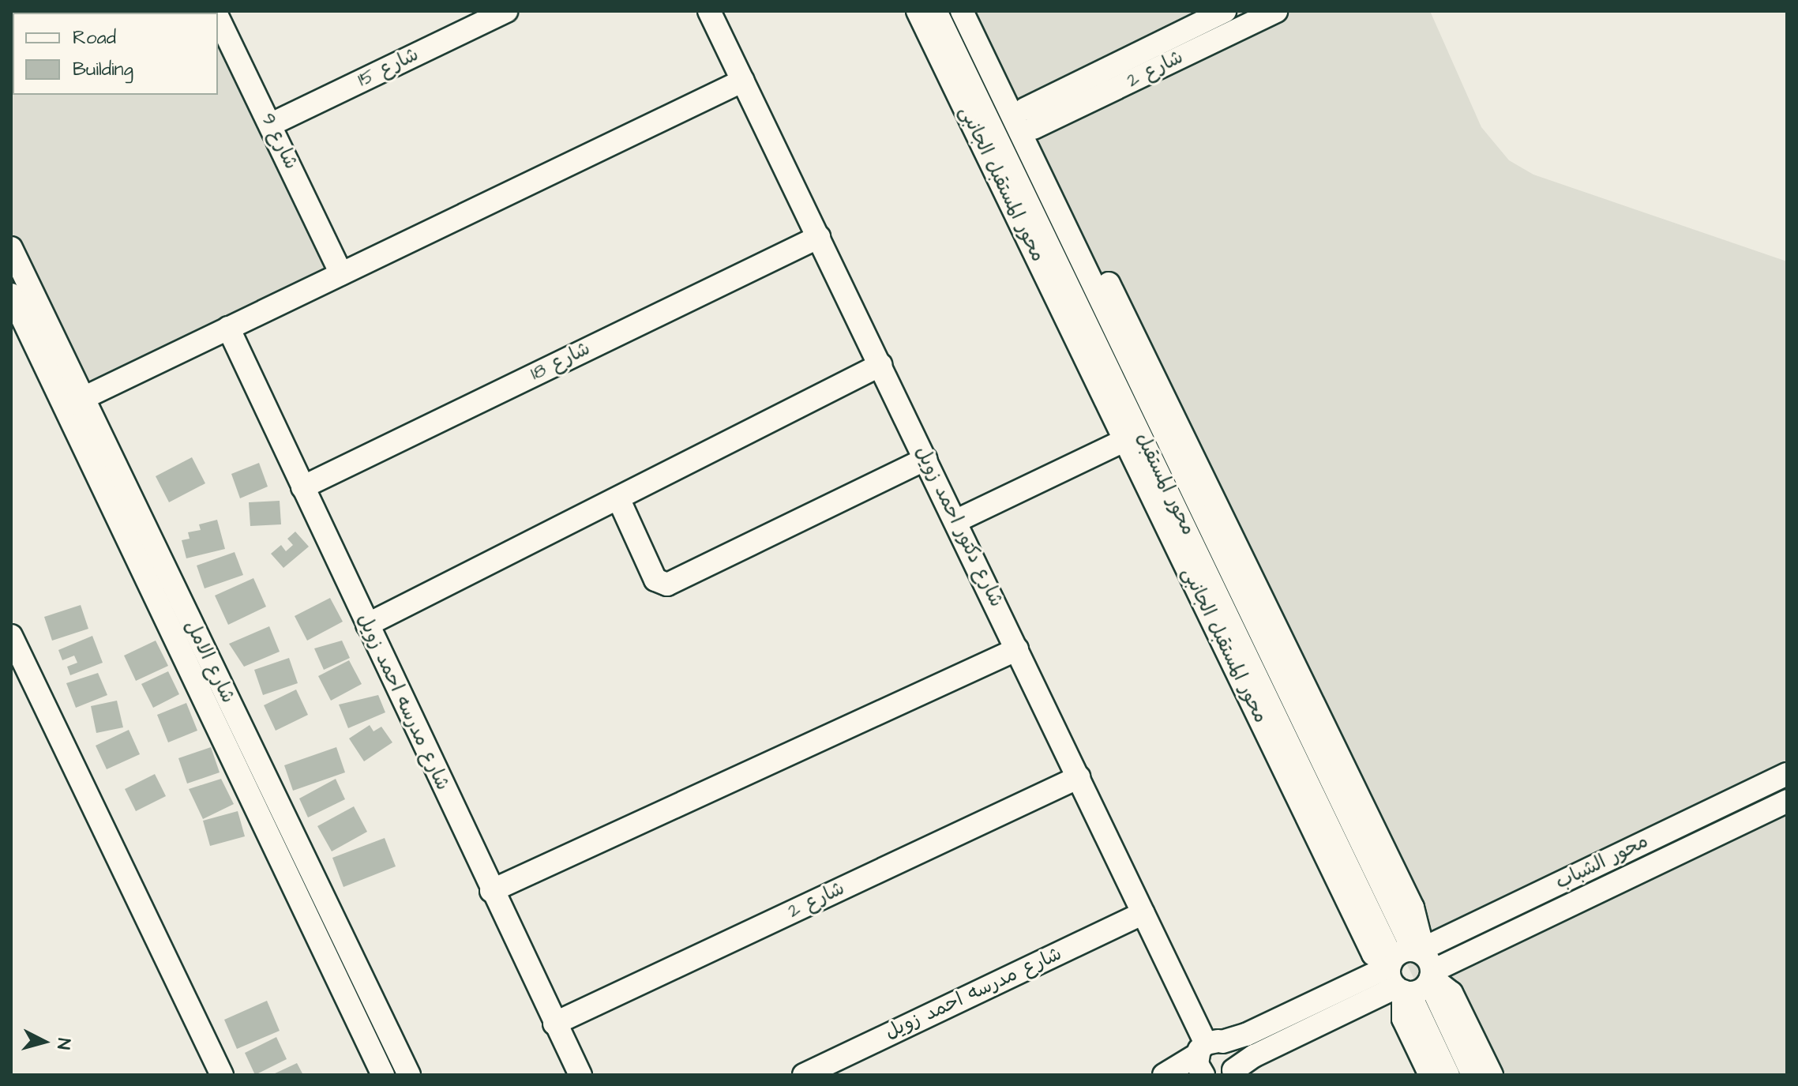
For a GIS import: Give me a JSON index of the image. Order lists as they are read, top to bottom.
{
  "streets": {
    "street": [
      "شارع 15",
      "شارع 2",
      "شارع 9",
      "محور المستقبل الجانبى",
      "شارع 18",
      "محور المستقبل",
      "شارع دكتور احمد زويل",
      "شارع الامل",
      "شارع مدرسه احمد زويل",
      "محور الشباب"
    ]
  },
  "crossings": [
    ["شارع 15", "شارع 9"],
    ["شارع 2", "شارع دكتور احمد زويل"],
    ["شارع 2", "شارع مدرسه احمد زويل"],
    ["محور المستقبل الجانبى", "محور المستقبل"],
    ["محور المستقبل الجانبى", "محور الشباب"],
    ["شارع 18", "شارع دكتور احمد زويل"],
    ["شارع 18", "شارع مدرسه احمد زويل"],
    ["محور المستقبل", "محور الشباب"],
    ["شارع دكتور احمد زويل", "شارع مدرسه احمد زويل"],
    ["شارع دكتور احمد زويل", "محور الشباب"]
  ],
  "legend": ["Road", "Building"],
  "north": "right"
}
